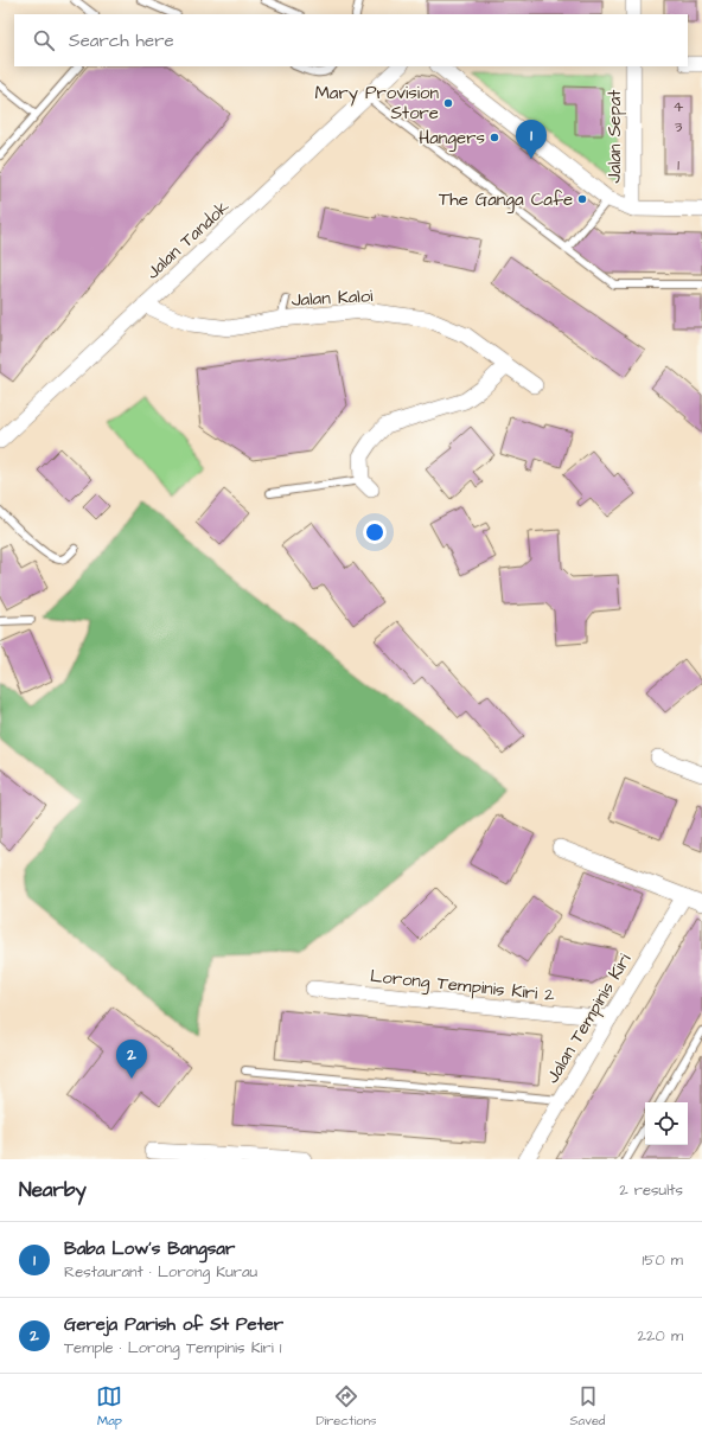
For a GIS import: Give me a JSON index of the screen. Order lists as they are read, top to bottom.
{
  "streets": {
    "street": [
      "Jalan Sepat",
      "Jalan Tandok",
      "Jalan Kaloi",
      "Lorong Tempinis Kiri 2",
      "Jalan Tempinis Kiri"
    ]
  },
  "crossings": [
    ["Jalan Tandok", "Jalan Kaloi"],
    ["Lorong Tempinis Kiri 2", "Jalan Tempinis Kiri"]
  ],
  "places": ["Mary Provision Store", "Hangers", "The Ganga Cafe"],
  "house_numbers": ["4", "3", "1"],
  "page": {
    "search": "Search here",
    "pins": ["1", "2"],
    "heading": ["Nearby", "2 results"],
    "list": [
      {
        "mark": "1",
        "name": "Baba Low's Bangsar",
        "note": "Restaurant · Lorong Kurau",
        "value": "150 m"
      },
      {
        "mark": "2",
        "name": "Gereja Parish of St Peter",
        "note": "Temple · Lorong Tempinis Kiri 1",
        "value": "220 m"
      }
    ],
    "nav": ["Map", "Directions", "Saved"]
  }
}
